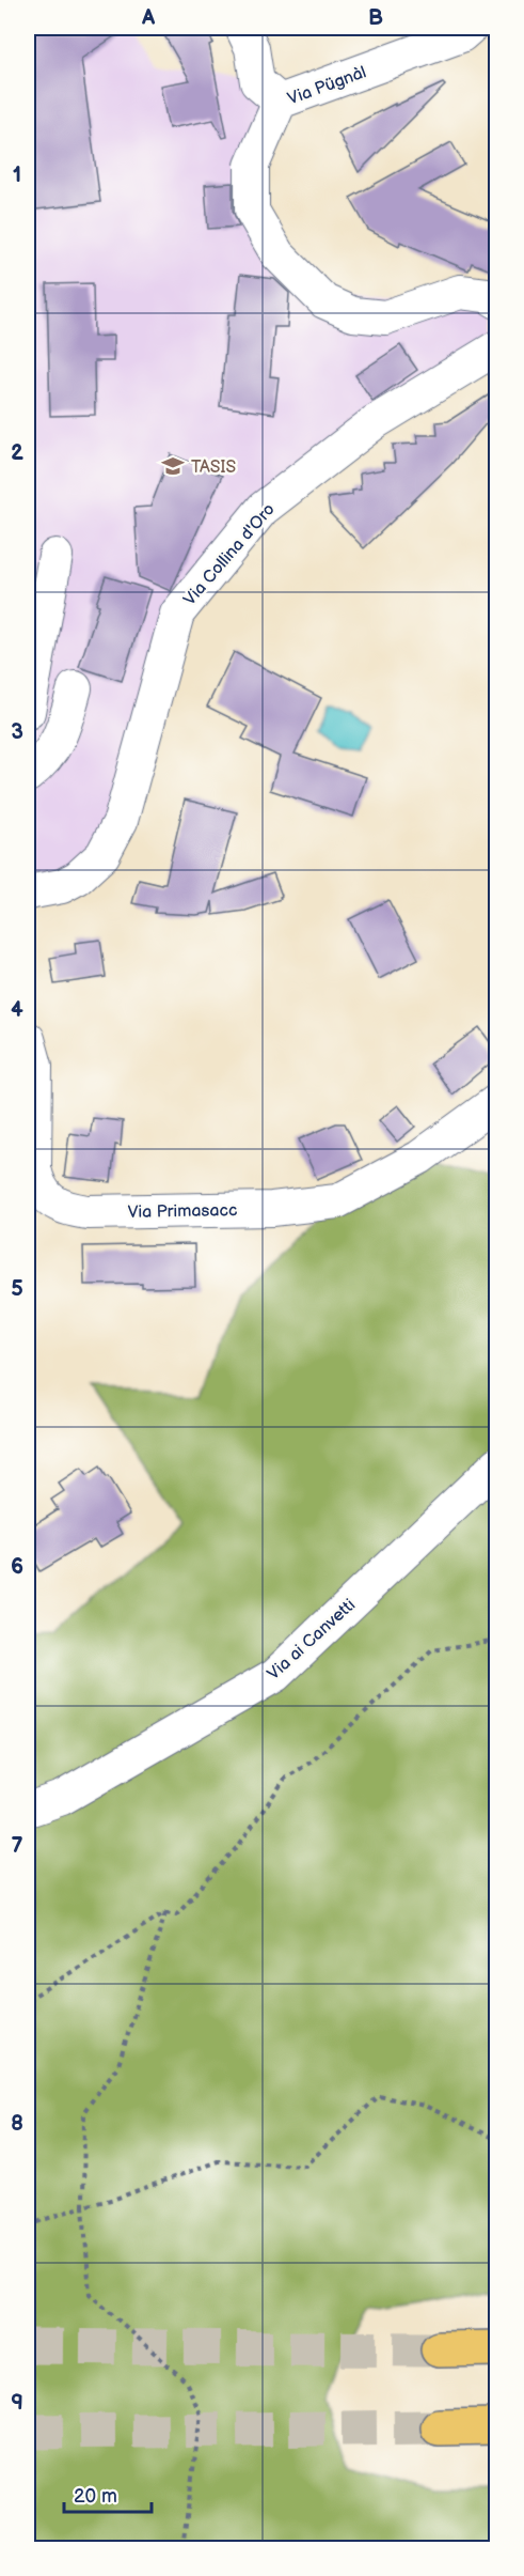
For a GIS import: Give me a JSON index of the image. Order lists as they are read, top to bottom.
{
  "streets": {
    "street": [
      "Via Pügnàl",
      "Via Collina d'Oro",
      "Via Primasacc",
      "Via ai Canvetti"
    ]
  },
  "places": {
    "school or university": ["TASIS"]
  },
  "scale_bar": "20 m",
  "grid": {
    "columns": ["A", "B"],
    "rows": [
      "1",
      "2",
      "3",
      "4",
      "5",
      "6",
      "7",
      "8",
      "9"
    ]
  }
}
